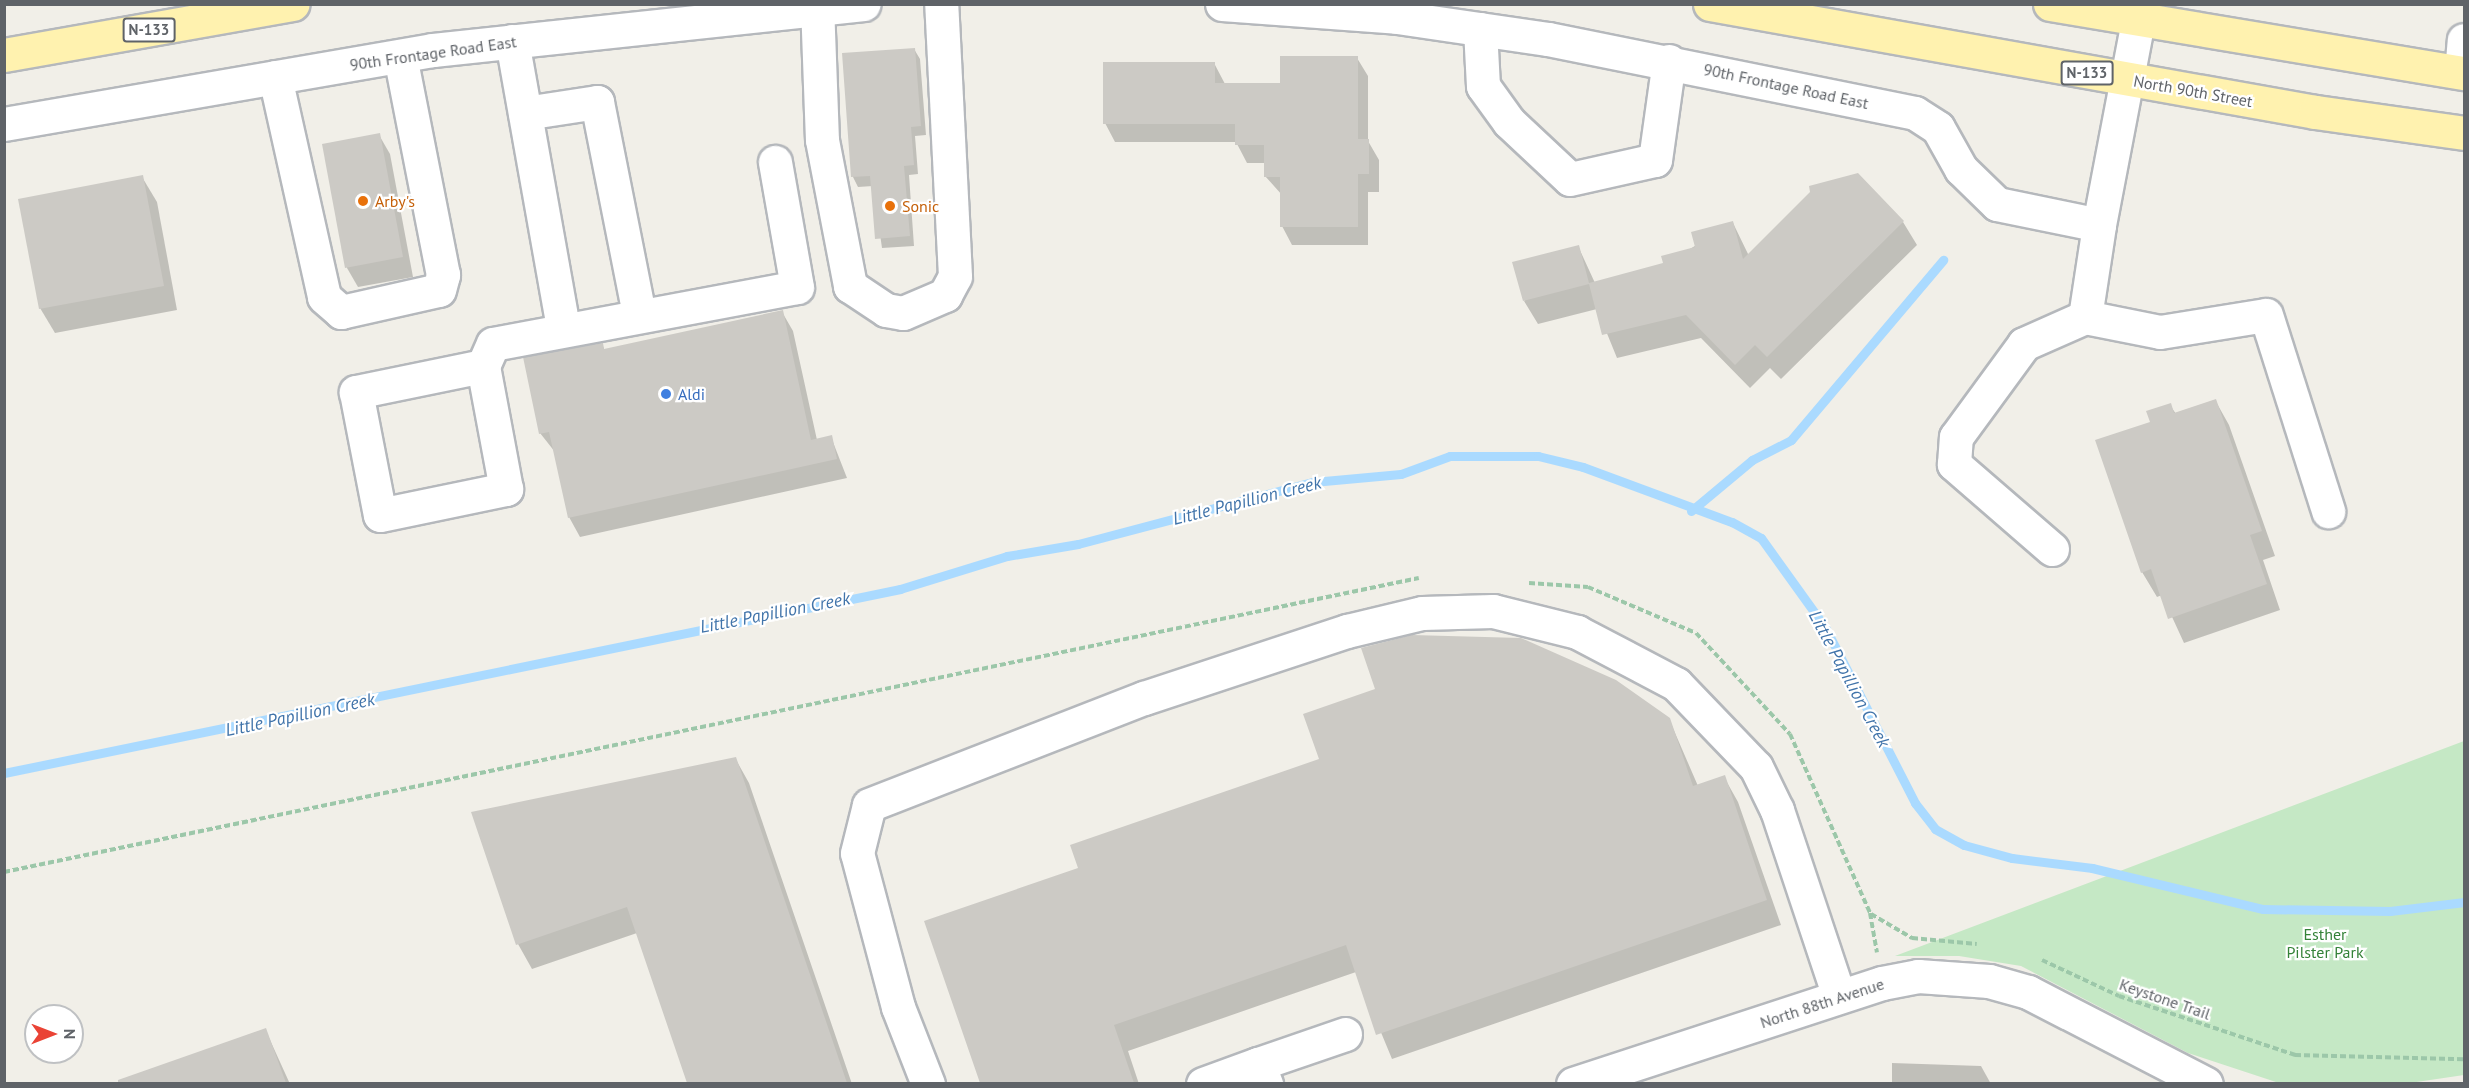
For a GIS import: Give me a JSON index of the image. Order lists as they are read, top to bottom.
{
  "streets": {
    "main road": ["N-133", "North 90th Street"],
    "street": ["90th Frontage Road East", "North 88th Avenue"],
    "path": ["Keystone Trail"]
  },
  "water": ["Little Papillion Creek"],
  "parks": ["Esther Pilster Park"],
  "places": ["Arby's", "Sonic", "Aldi"],
  "north": "right"
}
